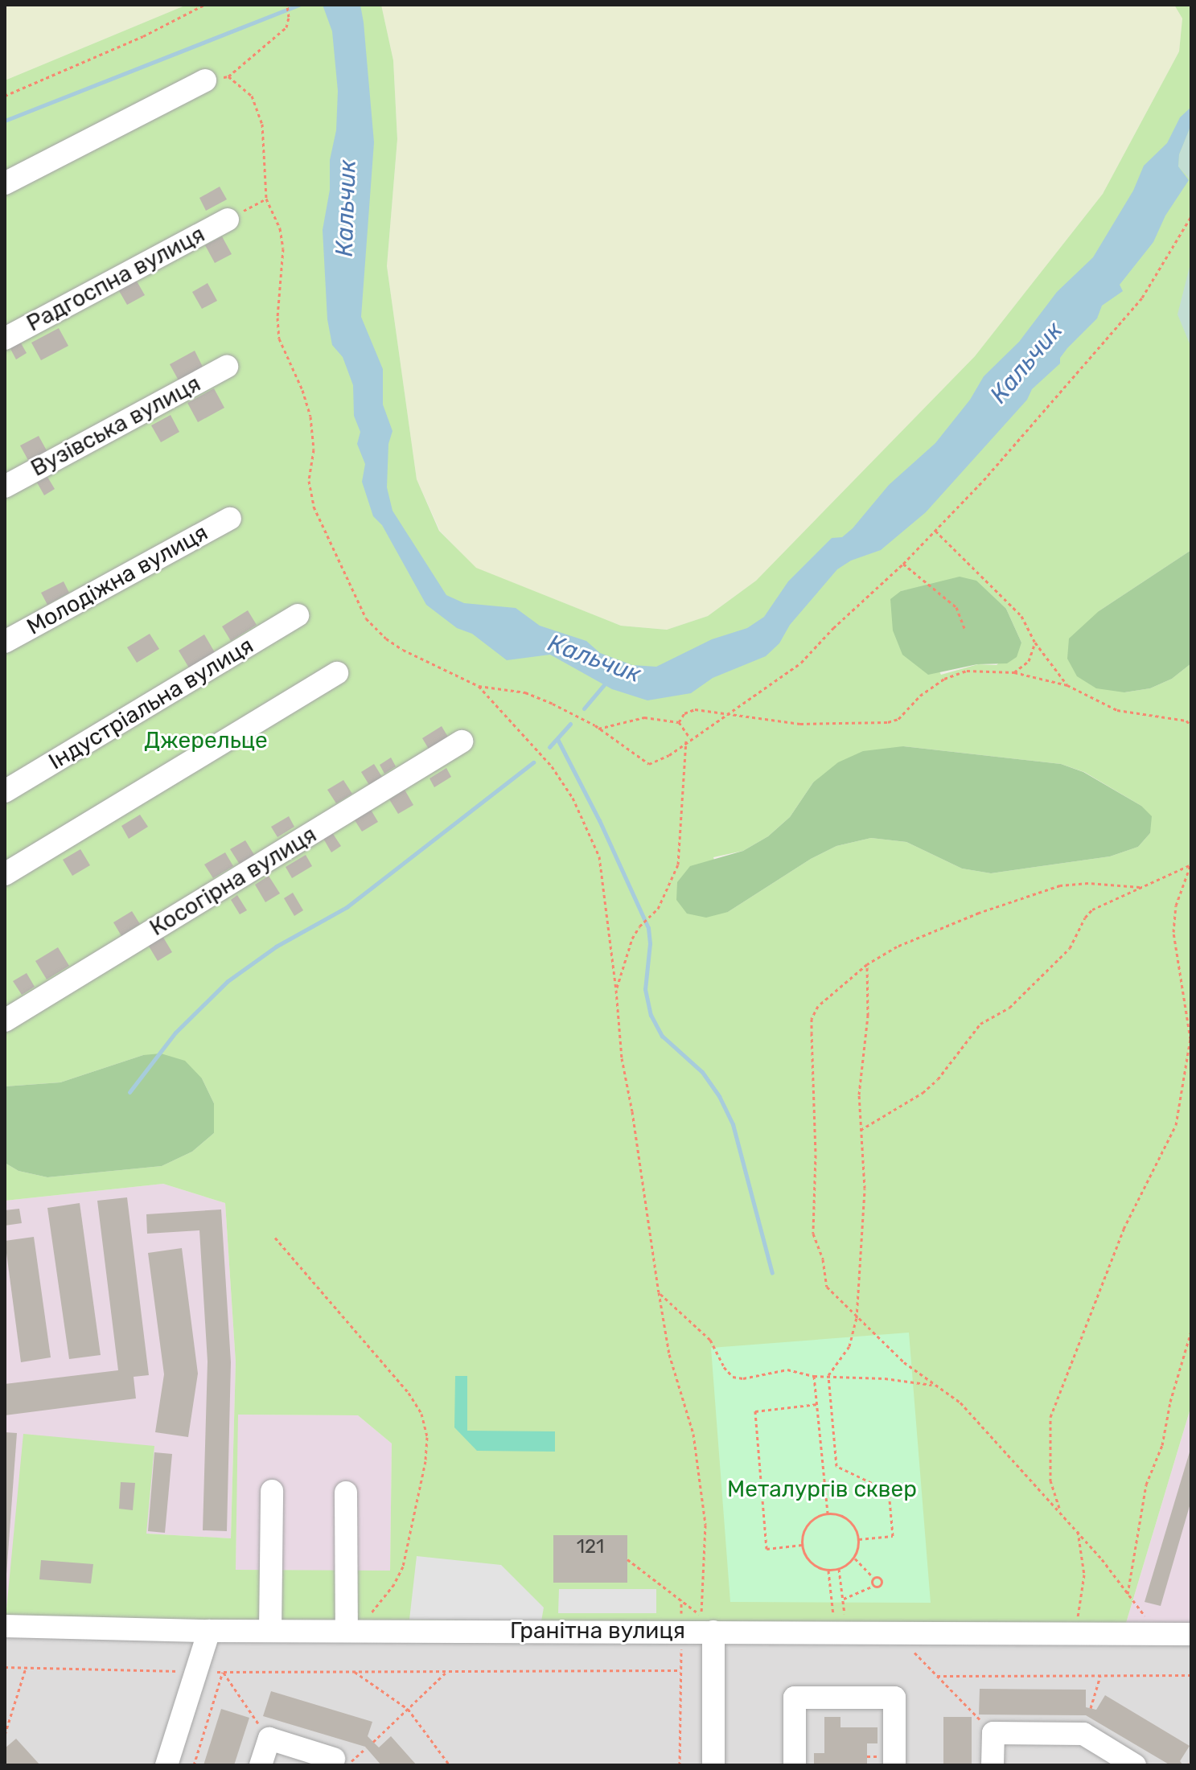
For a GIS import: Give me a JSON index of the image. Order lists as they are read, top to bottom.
{
  "streets": {
    "street": [
      "Радгоспна вулиця",
      "Вузівська вулиця",
      "Молодіжна вулиця",
      "Індустріальна вулиця",
      "Косогірна вулиця",
      "Гранітна вулиця"
    ]
  },
  "water": ["Кальчик"],
  "parks": ["Джерельце", "Металургів сквер"],
  "house_numbers": ["121"]
}
